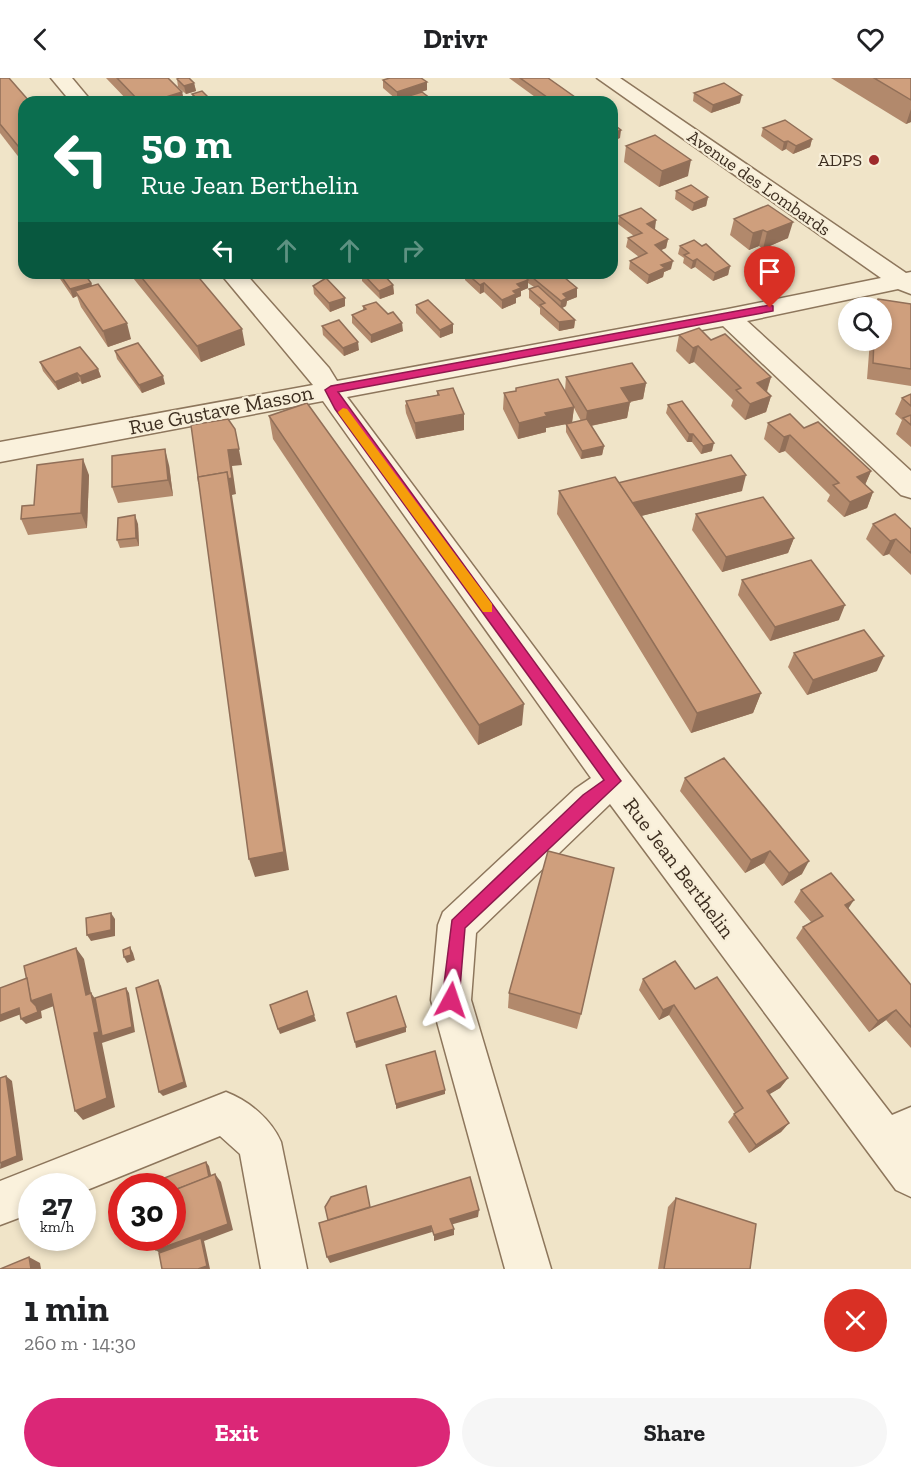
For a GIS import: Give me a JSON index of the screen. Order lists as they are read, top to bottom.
{
  "streets": {
    "street": ["Avenue des Lombards", "Rue Gustave Masson", "Rue Jean Berthelin"]
  },
  "crossings": [
    ["Avenue des Lombards", "Rue Gustave Masson"],
    ["Rue Gustave Masson", "Rue Jean Berthelin"]
  ],
  "places": ["ADPS"],
  "page": {
    "header": "Drivr",
    "turn": ["50 m", "Rue Jean Berthelin"],
    "speed": "27 km/h",
    "limit": "30",
    "heading": ["1 min", "260 m · 14:30"],
    "buttons": ["Exit", "Share"]
  }
}
